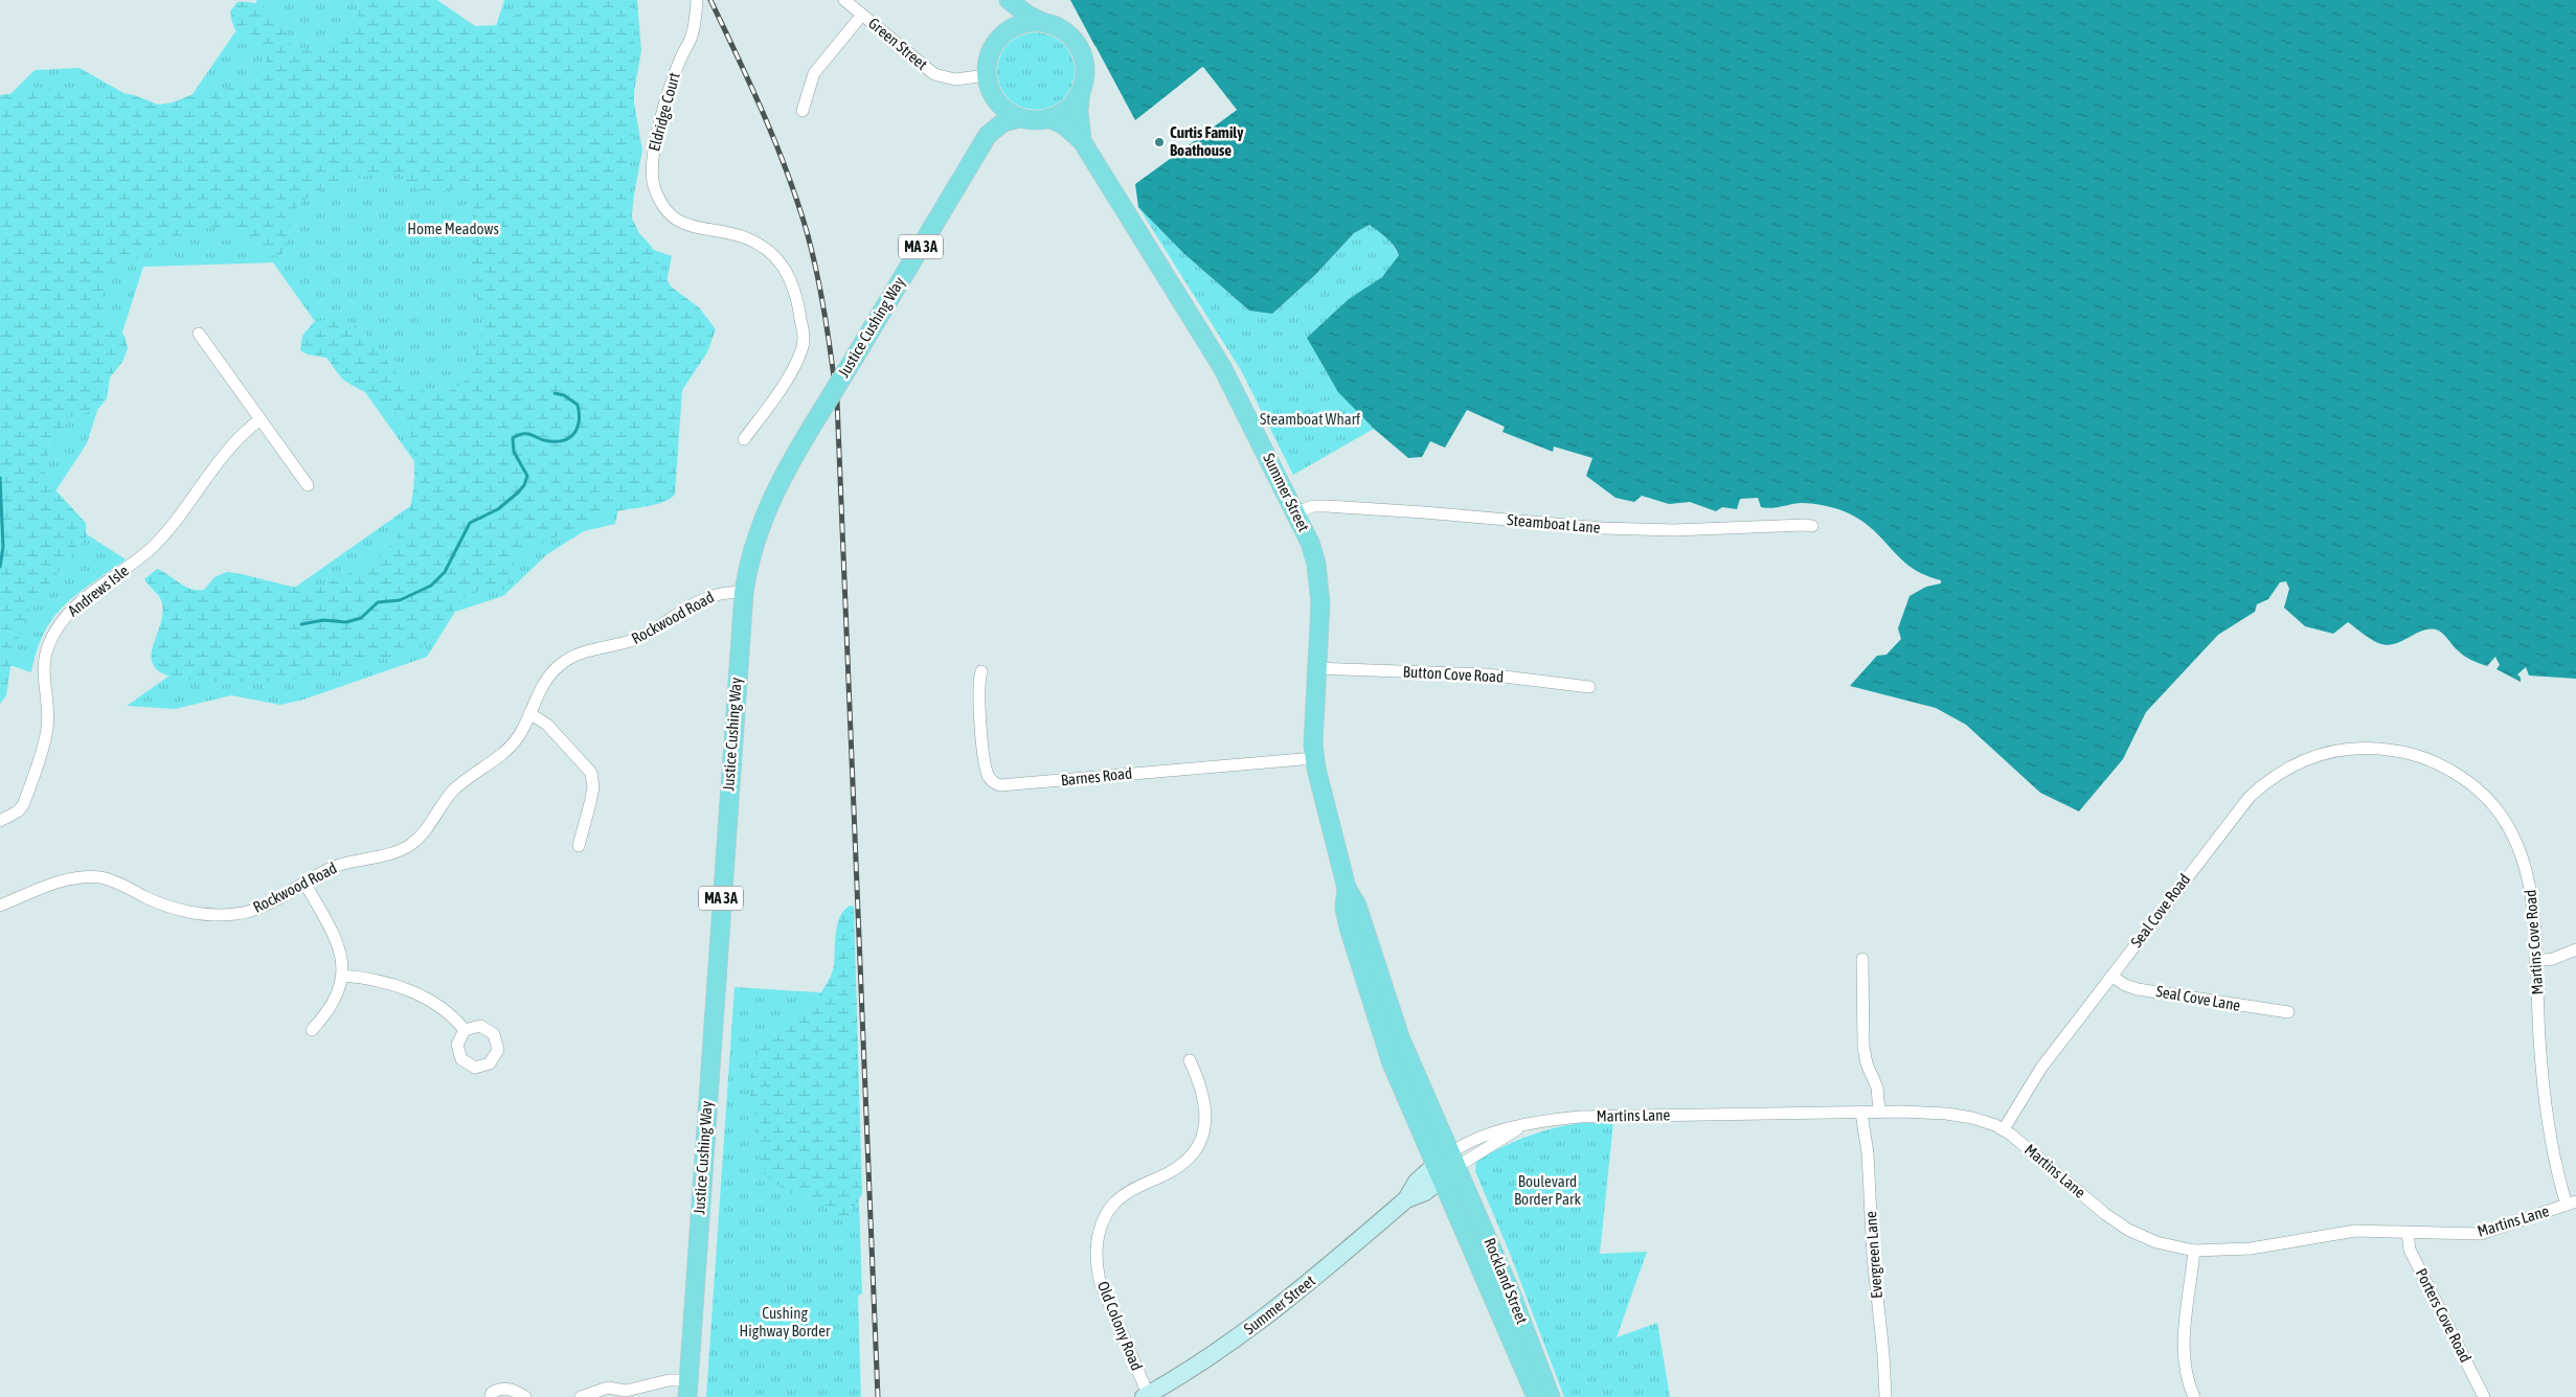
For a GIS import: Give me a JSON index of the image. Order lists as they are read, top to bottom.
{
  "streets": {
    "main road": [
      "MA 3A",
      "Justice Cushing Way",
      "Summer Street",
      "Rockland Street"
    ],
    "street": [
      "Green Street",
      "Eldridge Court",
      "Steamboat Lane",
      "Andrews Isle",
      "Rockwood Road",
      "Button Cove Road",
      "Barnes Road",
      "Seal Cove Road",
      "Martins Cove Road",
      "Seal Cove Lane",
      "Martins Lane",
      "Evergreen Lane",
      "Porters Cove Road",
      "Old Colony Road"
    ]
  },
  "crossings": [
    ["Green Street", "MA 3A"],
    ["Green Street", "Justice Cushing Way"],
    ["Green Street", "Summer Street"],
    ["MA 3A", "Justice Cushing Way"],
    ["MA 3A", "Summer Street"],
    ["Justice Cushing Way", "Summer Street"],
    ["Justice Cushing Way", "Rockwood Road"],
    ["Summer Street", "Steamboat Lane"],
    ["Summer Street", "Button Cove Road"],
    ["Summer Street", "Barnes Road"],
    ["Summer Street", "Martins Lane"],
    ["Summer Street", "Rockland Street"],
    ["Summer Street", "Old Colony Road"],
    ["Seal Cove Road", "Martins Cove Road"],
    ["Seal Cove Road", "Seal Cove Lane"],
    ["Seal Cove Road", "Martins Lane"],
    ["Martins Cove Road", "Martins Lane"],
    ["Martins Lane", "Evergreen Lane"],
    ["Martins Lane", "Rockland Street"],
    ["Martins Lane", "Porters Cove Road"]
  ],
  "parks": [
    "Home Meadows",
    "Steamboat Wharf",
    "Boulevard Border Park",
    "Cushing Highway Border"
  ],
  "places": ["Curtis Family Boathouse"]
}
